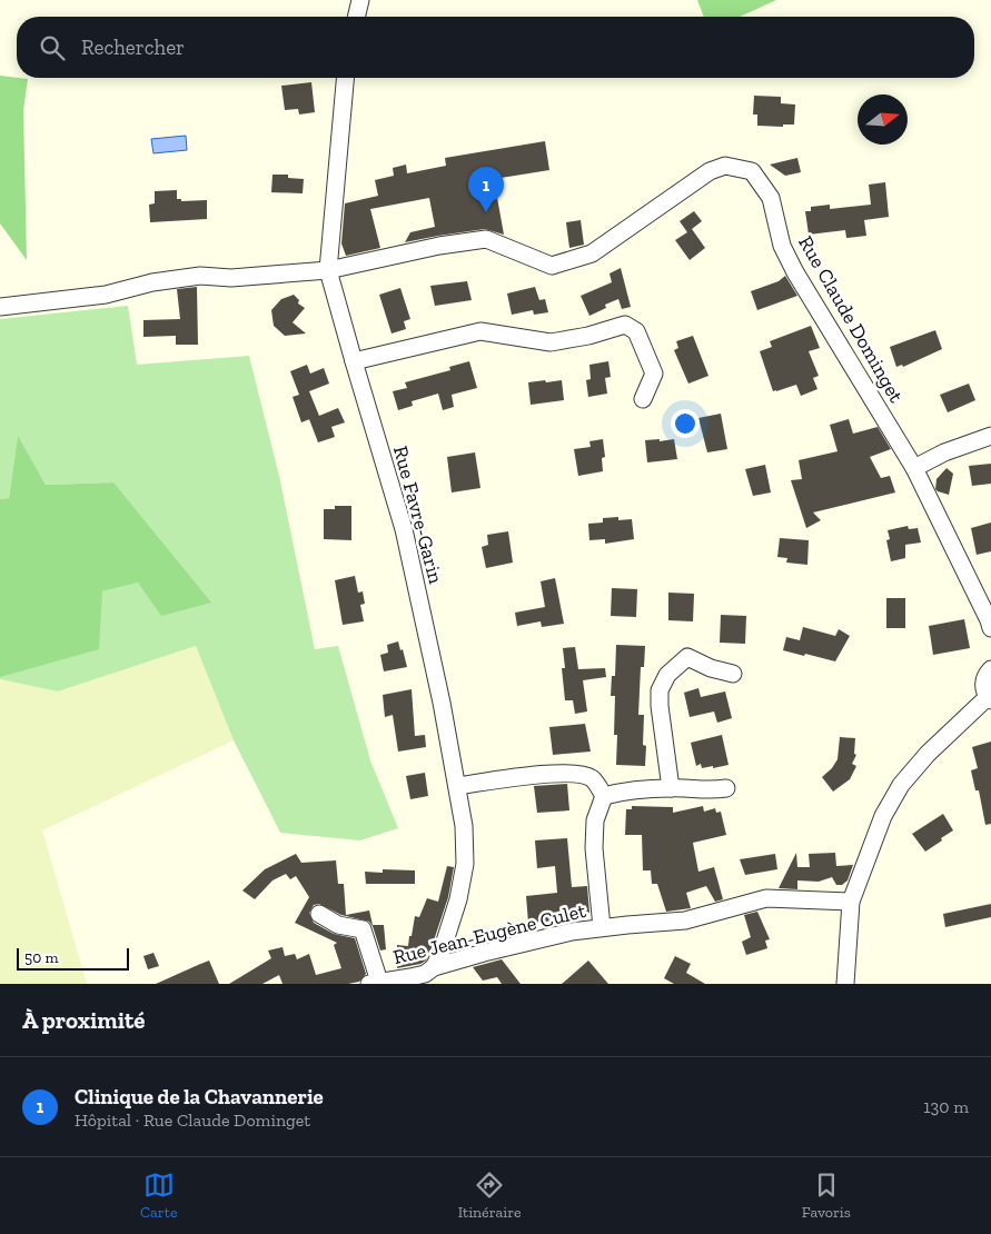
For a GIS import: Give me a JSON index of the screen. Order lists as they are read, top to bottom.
{
  "streets": {
    "street": ["Rue Claude Dominget", "Rue Favre-Garin", "Rue Jean-Eugène Culet"]
  },
  "crossings": [
    ["Rue Claude Dominget", "Rue Favre-Garin"],
    ["Rue Favre-Garin", "Rue Jean-Eugène Culet"]
  ],
  "scale_bar": "50 m",
  "north": "right",
  "page": {
    "search": "Rechercher",
    "pins": "1",
    "scale": "50 m",
    "heading": "À proximité",
    "list": [
      {
        "mark": "1",
        "name": "Clinique de la Chavannerie",
        "note": "Hôpital · Rue Claude Dominget",
        "value": "130 m"
      }
    ],
    "nav": ["Carte", "Itinéraire", "Favoris"]
  }
}
